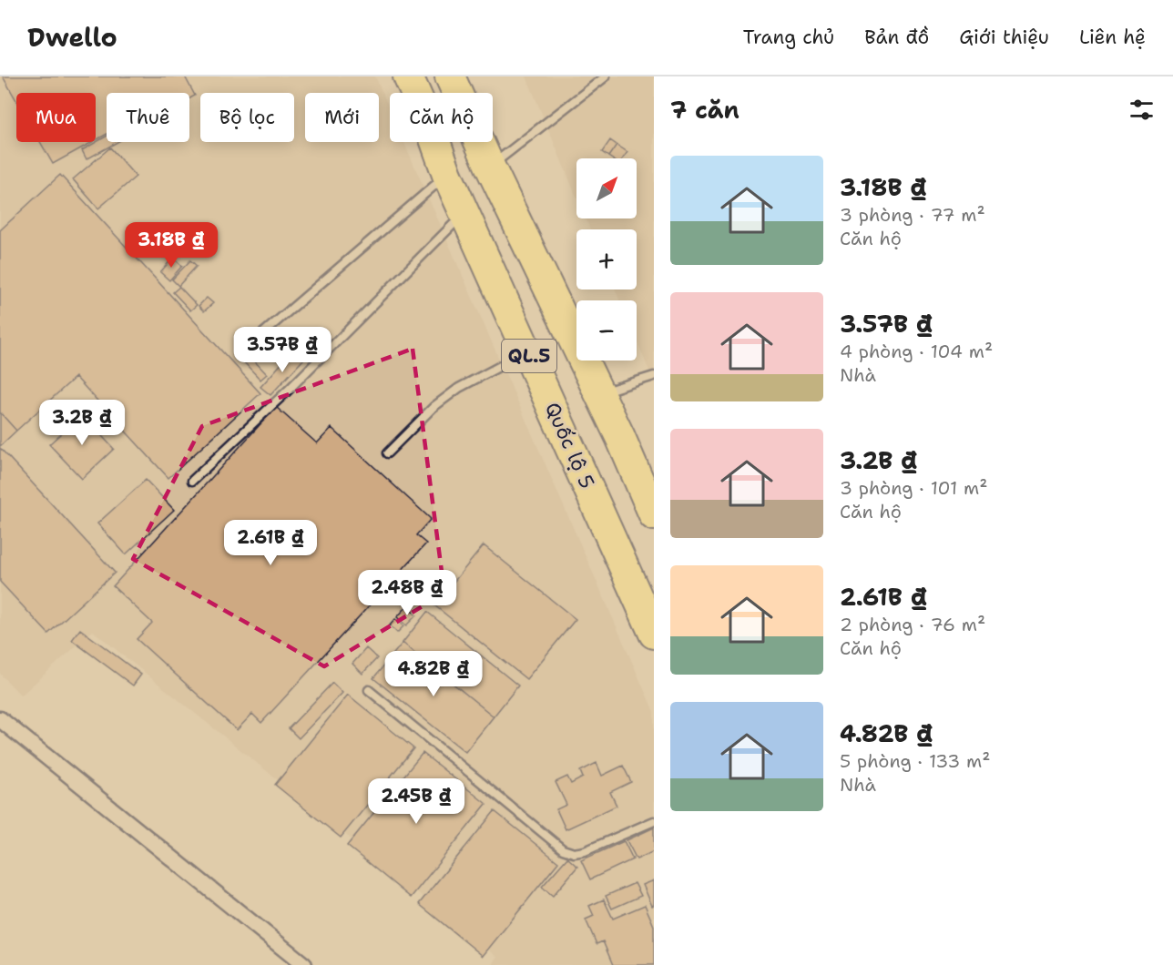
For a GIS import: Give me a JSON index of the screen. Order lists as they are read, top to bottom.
{
  "streets": {
    "highway": ["QL.5", "Quốc lộ 5"]
  },
  "north": "top right",
  "page": {
    "header": "Dwello",
    "nav": [
      "Trang chủ",
      "Bản đồ",
      "Giới thiệu",
      "Liên hệ"
    ],
    "heading": "7 căn",
    "chip": [
      "Mua",
      "Thuê",
      "Bộ lọc",
      "Mới",
      "Căn hộ"
    ],
    "list": [
      {
        "name": "3.18B ₫",
        "note": "3 phòng · 77 m² · Căn hộ"
      },
      {
        "name": "3.57B ₫",
        "note": "4 phòng · 104 m² · Nhà"
      },
      {
        "name": "3.2B ₫",
        "note": "3 phòng · 101 m² · Căn hộ"
      },
      {
        "name": "2.61B ₫",
        "note": "2 phòng · 76 m² · Căn hộ"
      },
      {
        "name": "4.82B ₫",
        "note": "5 phòng · 133 m² · Nhà"
      }
    ],
    "map_buttons": ["+", "−"],
    "price": [
      "3.18B ₫",
      "3.57B ₫",
      "3.2B ₫",
      "2.61B ₫",
      "2.48B ₫",
      "4.82B ₫",
      "2.45B ₫"
    ]
  }
}
